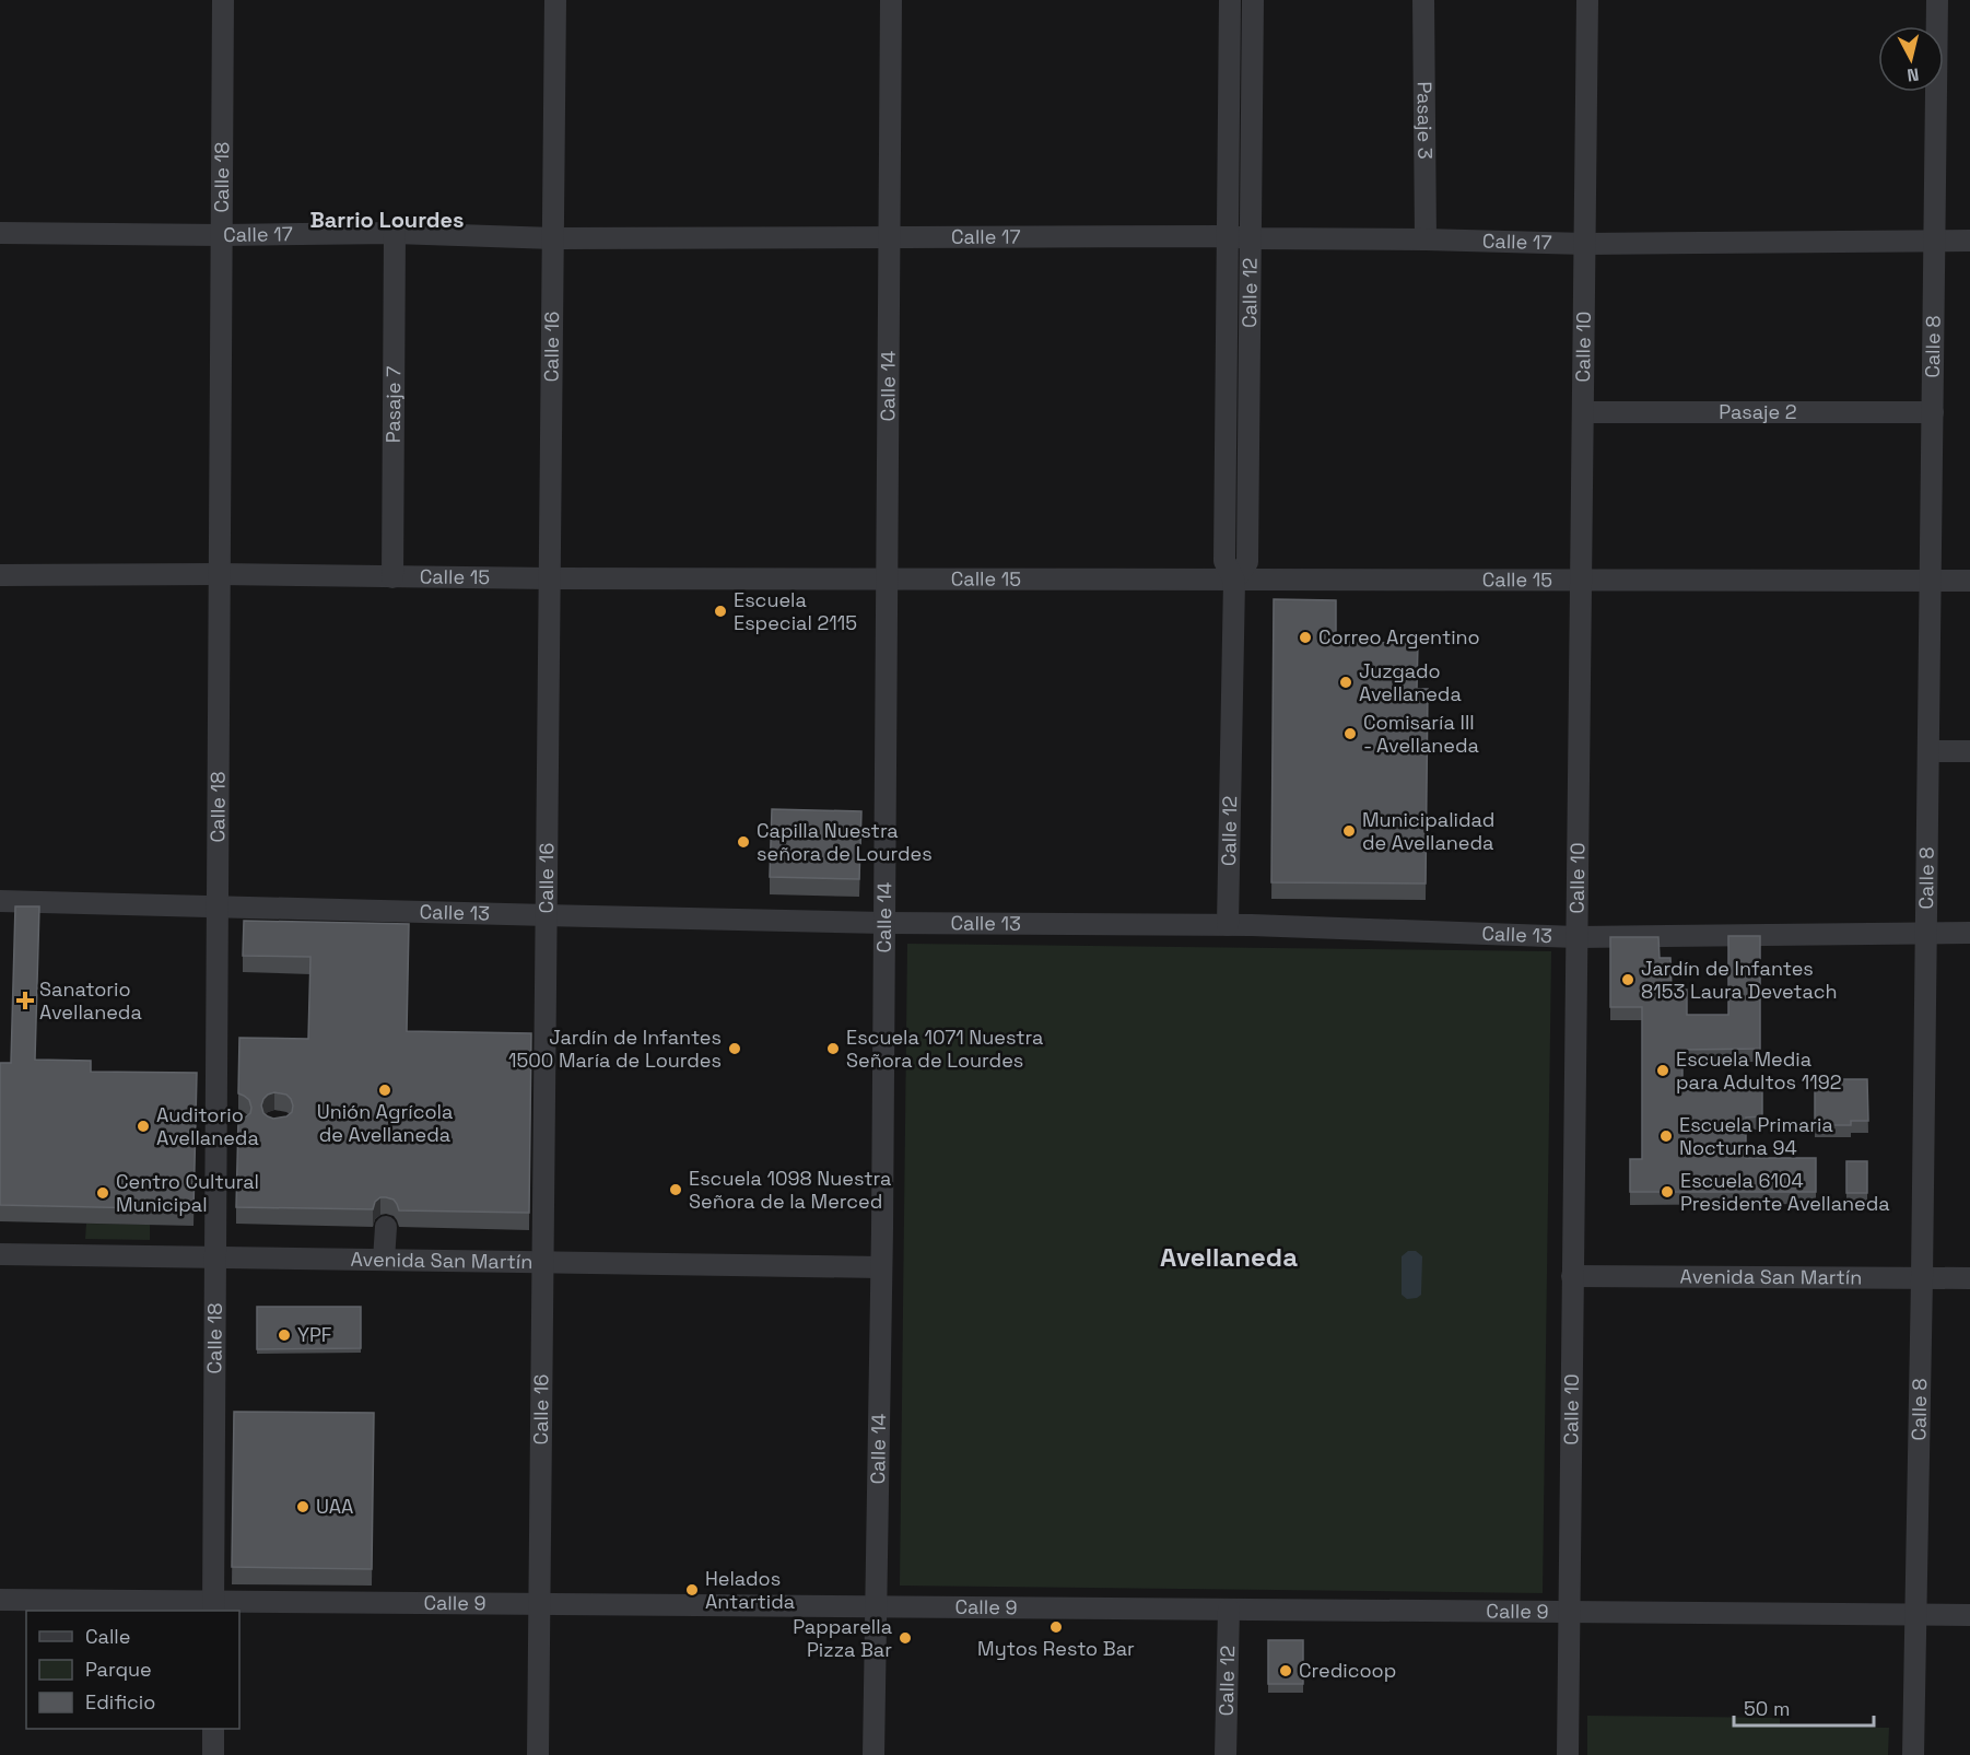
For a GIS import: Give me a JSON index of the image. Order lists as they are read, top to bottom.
{
  "streets": {
    "street": [
      "Pasaje 3",
      "Calle 18",
      "Calle 17",
      "Calle 12",
      "Calle 16",
      "Calle 10",
      "Calle 8",
      "Calle 14",
      "Pasaje 7",
      "Pasaje 2",
      "Calle 15",
      "Calle 13",
      "Avenida San Martín",
      "Calle 9"
    ]
  },
  "crossings": [
    ["Pasaje 3", "Calle 17"],
    ["Calle 18", "Calle 17"],
    ["Calle 18", "Calle 15"],
    ["Calle 18", "Calle 13"],
    ["Calle 18", "Avenida San Martín"],
    ["Calle 18", "Calle 9"],
    ["Calle 17", "Calle 12"],
    ["Calle 17", "Calle 16"],
    ["Calle 17", "Calle 10"],
    ["Calle 17", "Calle 8"],
    ["Calle 17", "Calle 14"],
    ["Calle 17", "Pasaje 7"],
    ["Calle 12", "Calle 15"],
    ["Calle 12", "Calle 13"],
    ["Calle 12", "Calle 9"],
    ["Calle 16", "Calle 15"],
    ["Calle 16", "Calle 13"],
    ["Calle 16", "Avenida San Martín"],
    ["Calle 16", "Calle 9"],
    ["Calle 10", "Pasaje 2"],
    ["Calle 10", "Calle 15"],
    ["Calle 10", "Calle 13"],
    ["Calle 10", "Avenida San Martín"],
    ["Calle 10", "Calle 9"],
    ["Calle 8", "Pasaje 2"],
    ["Calle 8", "Calle 15"],
    ["Calle 8", "Calle 13"],
    ["Calle 8", "Avenida San Martín"],
    ["Calle 8", "Calle 9"],
    ["Calle 14", "Calle 15"],
    ["Calle 14", "Calle 13"],
    ["Calle 14", "Avenida San Martín"],
    ["Calle 14", "Calle 9"],
    ["Pasaje 7", "Calle 15"]
  ],
  "districts": ["Barrio Lourdes", "Avellaneda"],
  "places": {
    "other": [
      "Escuela Especial 2115",
      "Correo Argentino",
      "Juzgado Avellaneda",
      "Comisaría III - Avellaneda",
      "Municipalidad de Avellaneda",
      "Capilla Nuestra señora de Lourdes",
      "Jardín de Infantes 8153 Laura Devetach",
      "Jardín de Infantes 1500 María de Lourdes",
      "Escuela 1071 Nuestra Señora de Lourdes",
      "Escuela Media para Adultos 1192",
      "Unión Agrícola de Avellaneda",
      "Auditorio Avellaneda",
      "Escuela Primaria Nocturna 94",
      "Escuela 1098 Nuestra Señora de la Merced",
      "Escuela 6104 Presidente Avellaneda",
      "Centro Cultural Municipal",
      "YPF",
      "UAA",
      "Helados Antartida",
      "Mytos Resto Bar",
      "Papparella Pizza Bar",
      "Credicoop"
    ],
    "health": ["Sanatorio Avellaneda"]
  },
  "legend": ["Calle", "Parque", "Edificio"],
  "scale_bar": "50 m",
  "north": "bottom"
}
